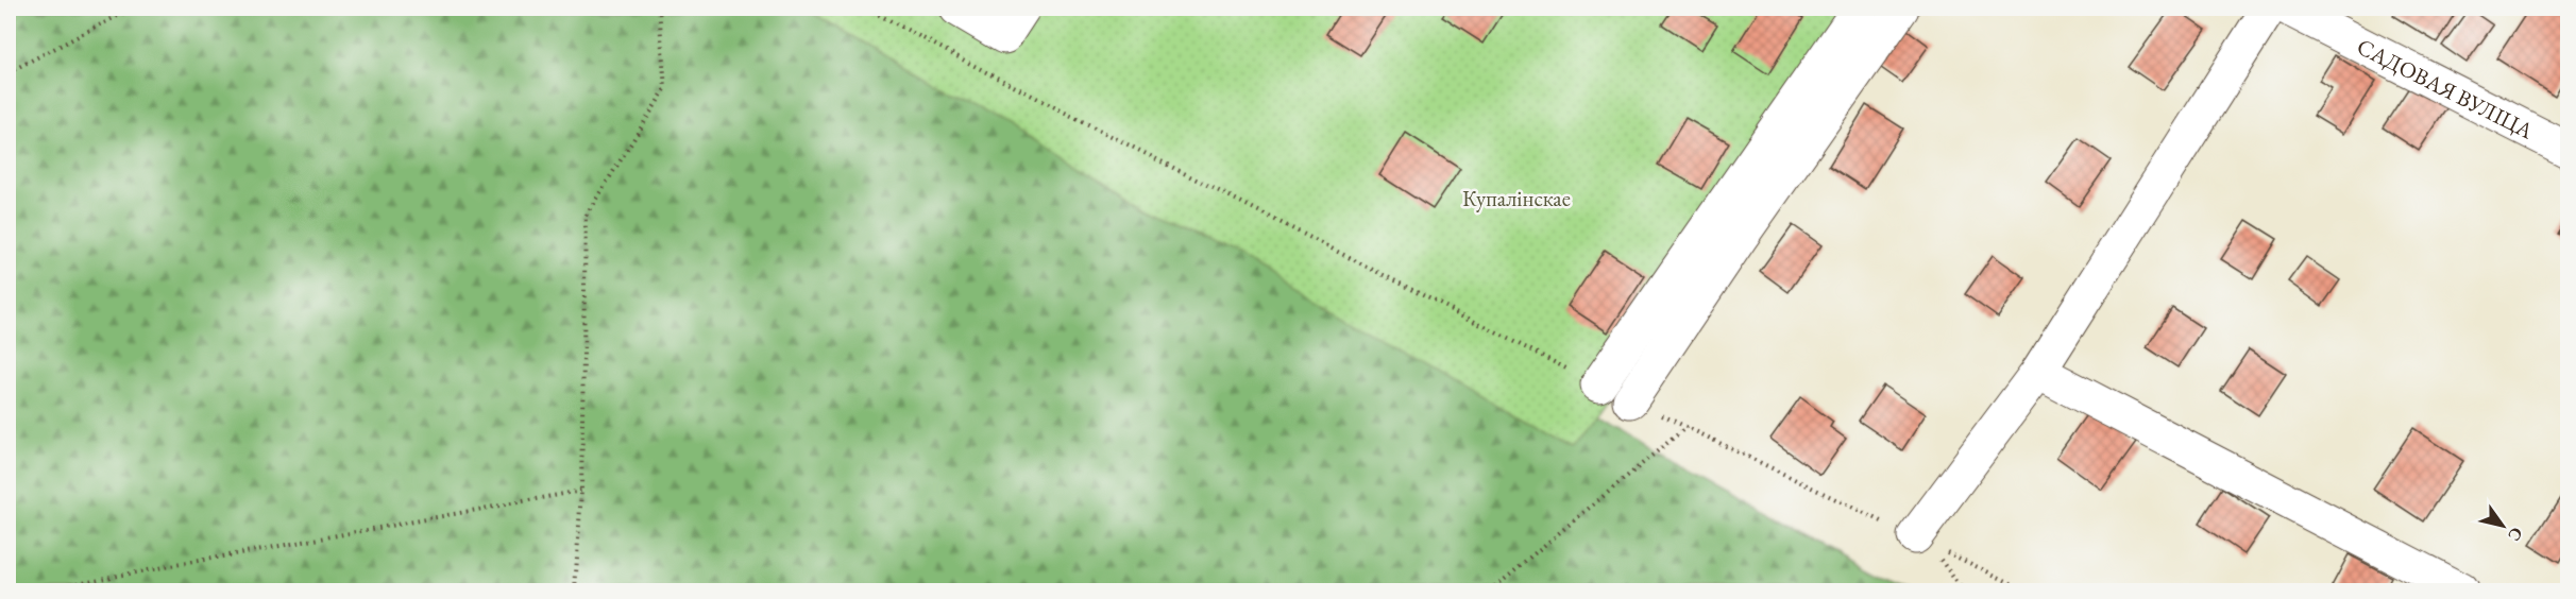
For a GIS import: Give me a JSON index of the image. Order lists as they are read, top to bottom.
{
  "streets": {
    "street": ["САДОВАЯ ВУЛІЦА"]
  },
  "parks": ["Купалінскае"],
  "north": "bottom right"
}
